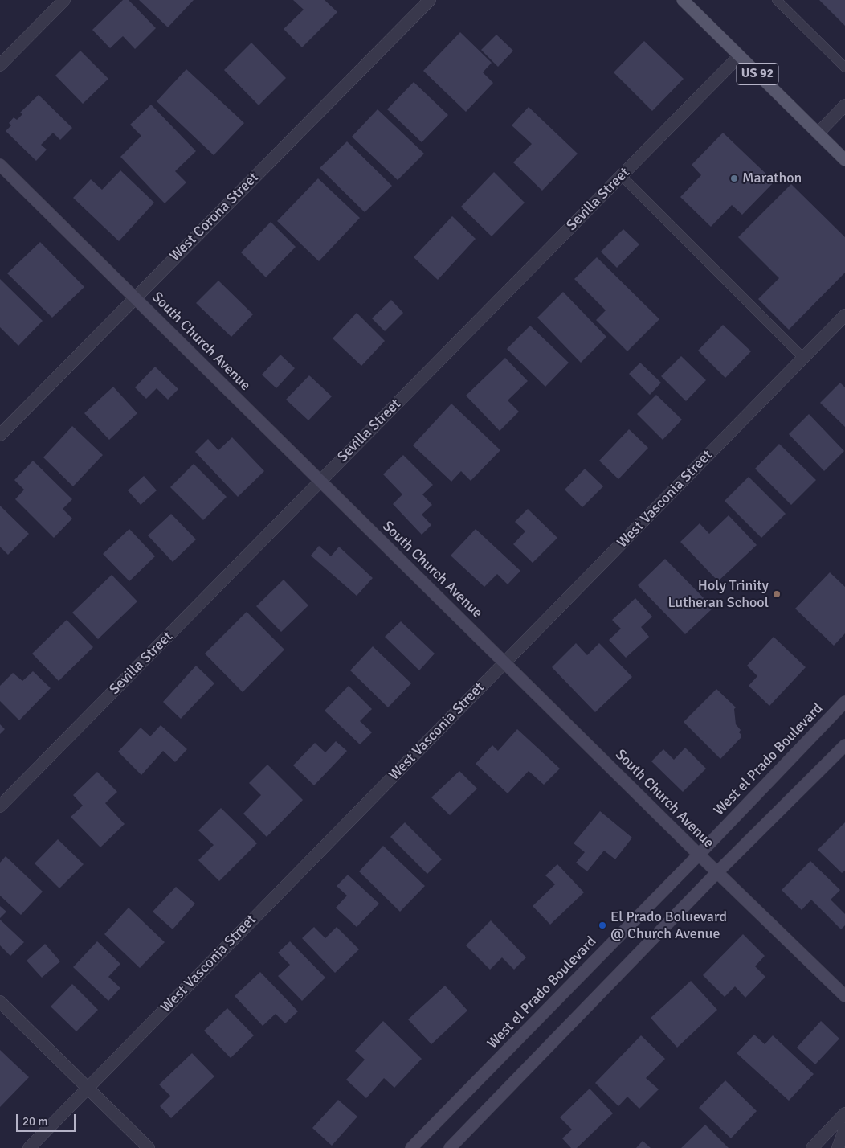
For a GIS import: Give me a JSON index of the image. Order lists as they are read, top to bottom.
{
  "streets": {
    "main road": ["US 92"],
    "street": [
      "Sevilla Street",
      "West Corona Street",
      "South Church Avenue",
      "West Vasconia Street",
      "West el Prado Boulevard"
    ]
  },
  "crossings": [
    ["US 92", "Sevilla Street"],
    ["Sevilla Street", "South Church Avenue"],
    ["West Corona Street", "South Church Avenue"],
    ["South Church Avenue", "West Vasconia Street"],
    ["South Church Avenue", "West el Prado Boulevard"]
  ],
  "places": ["Marathon", "Holy Trinity Lutheran School", "El Prado Boluevard @ Church Avenue"],
  "scale_bar": "20 m"
}
